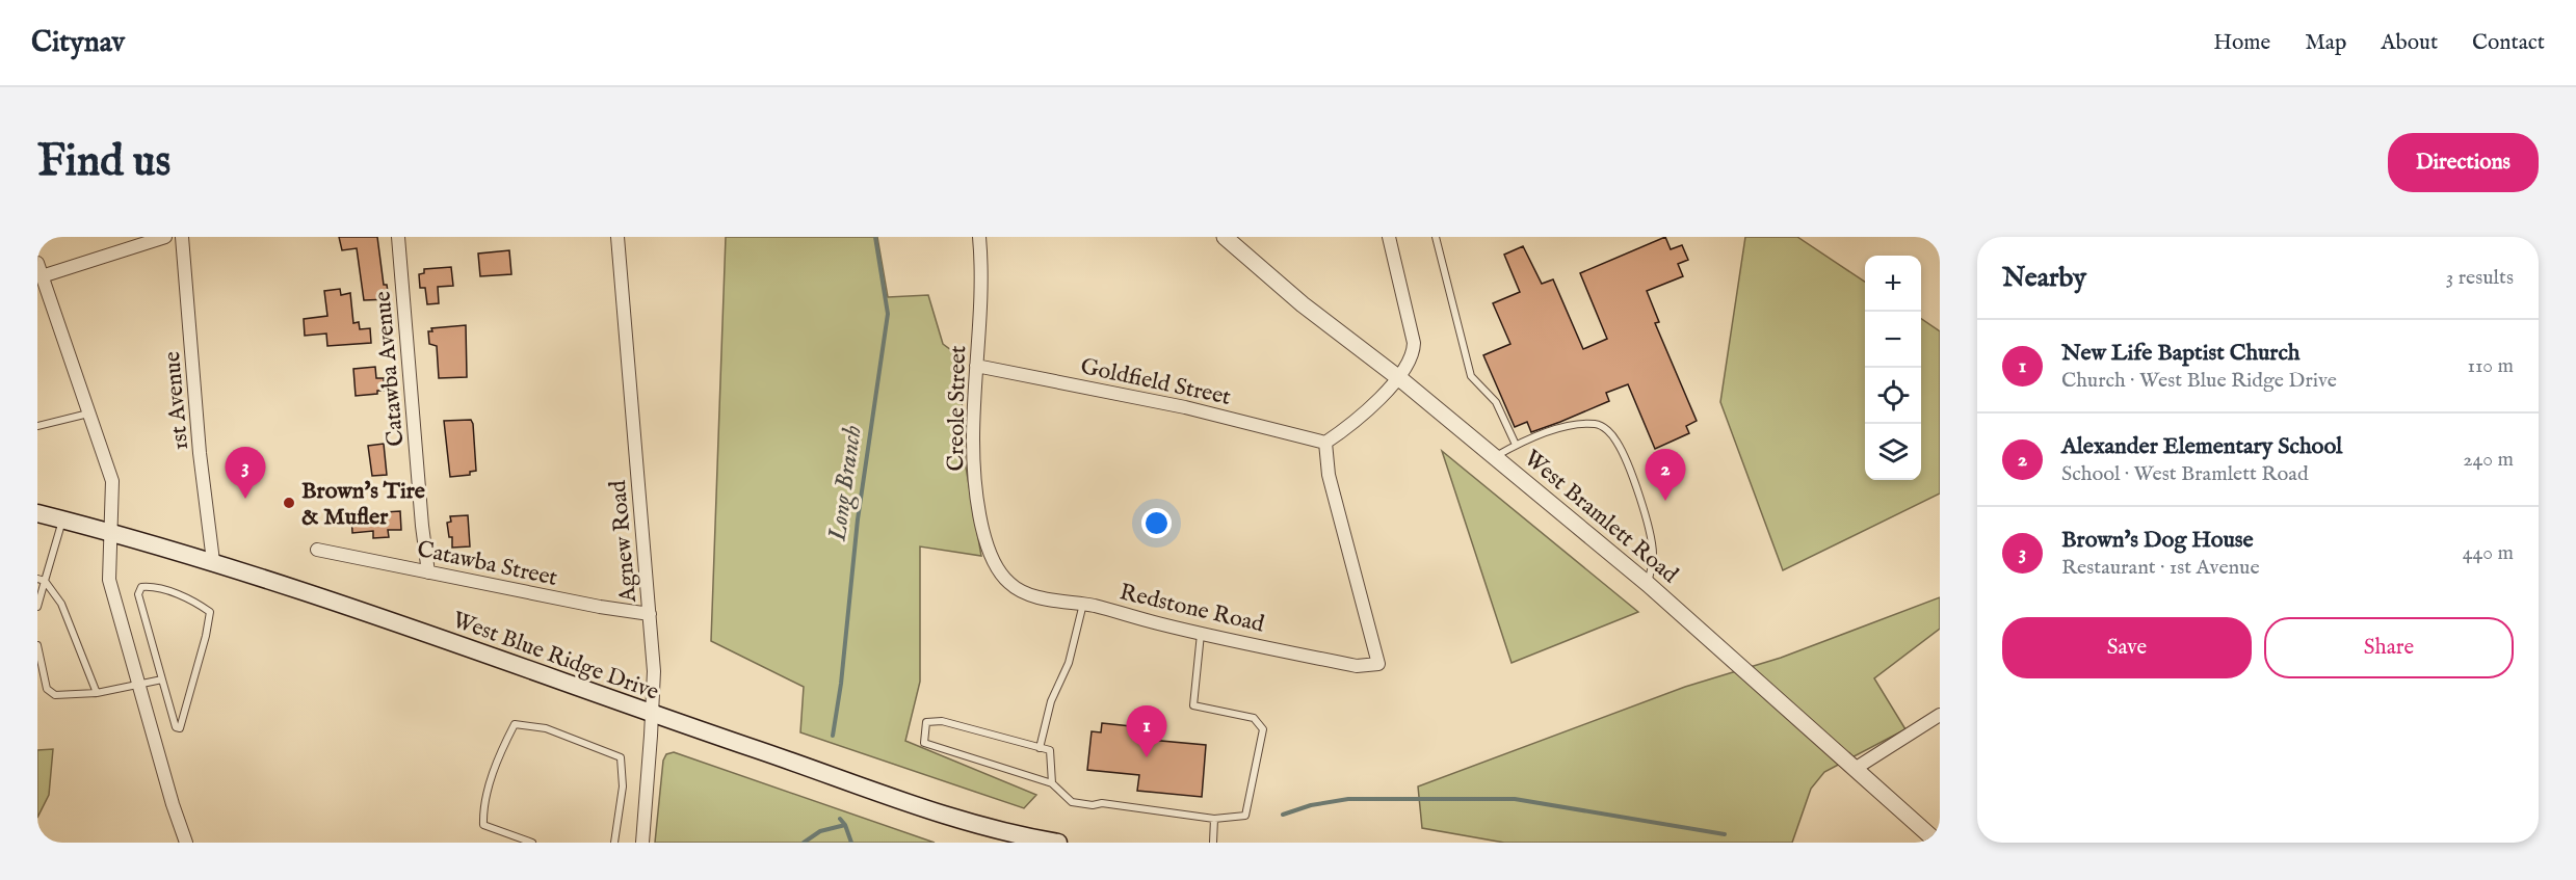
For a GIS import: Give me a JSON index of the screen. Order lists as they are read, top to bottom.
{
  "streets": {
    "main road": ["West Blue Ridge Drive"],
    "street": [
      "Catawba Avenue",
      "Goldfield Street",
      "1st Avenue",
      "Creole Street",
      "West Bramlett Road",
      "Agnew Road",
      "Catawba Street",
      "Redstone Road"
    ]
  },
  "crossings": [
    ["Catawba Avenue", "Catawba Street"],
    ["Goldfield Street", "Creole Street"],
    ["Goldfield Street", "Redstone Road"],
    ["1st Avenue", "West Blue Ridge Drive"],
    ["Creole Street", "Redstone Road"],
    ["Agnew Road", "Catawba Street"],
    ["Agnew Road", "West Blue Ridge Drive"]
  ],
  "water": ["Long Branch"],
  "places": ["Brown's Tire & Mufler"],
  "page": {
    "header": "Citynav",
    "nav": [
      "Home",
      "Map",
      "About",
      "Contact"
    ],
    "buttons": [
      "Directions",
      ["Save", "Share"]
    ],
    "title": "Find us",
    "heading": ["Nearby", "3 results"],
    "map_buttons": ["+", "−"],
    "list": [
      {
        "mark": "1",
        "name": "New Life Baptist Church",
        "note": "Church · West Blue Ridge Drive",
        "value": "110 m"
      },
      {
        "mark": "2",
        "name": "Alexander Elementary School",
        "note": "School · West Bramlett Road",
        "value": "240 m"
      },
      {
        "mark": "3",
        "name": "Brown's Dog House",
        "note": "Restaurant · 1st Avenue",
        "value": "440 m"
      }
    ],
    "pins": ["3", "2", "1"]
  }
}
